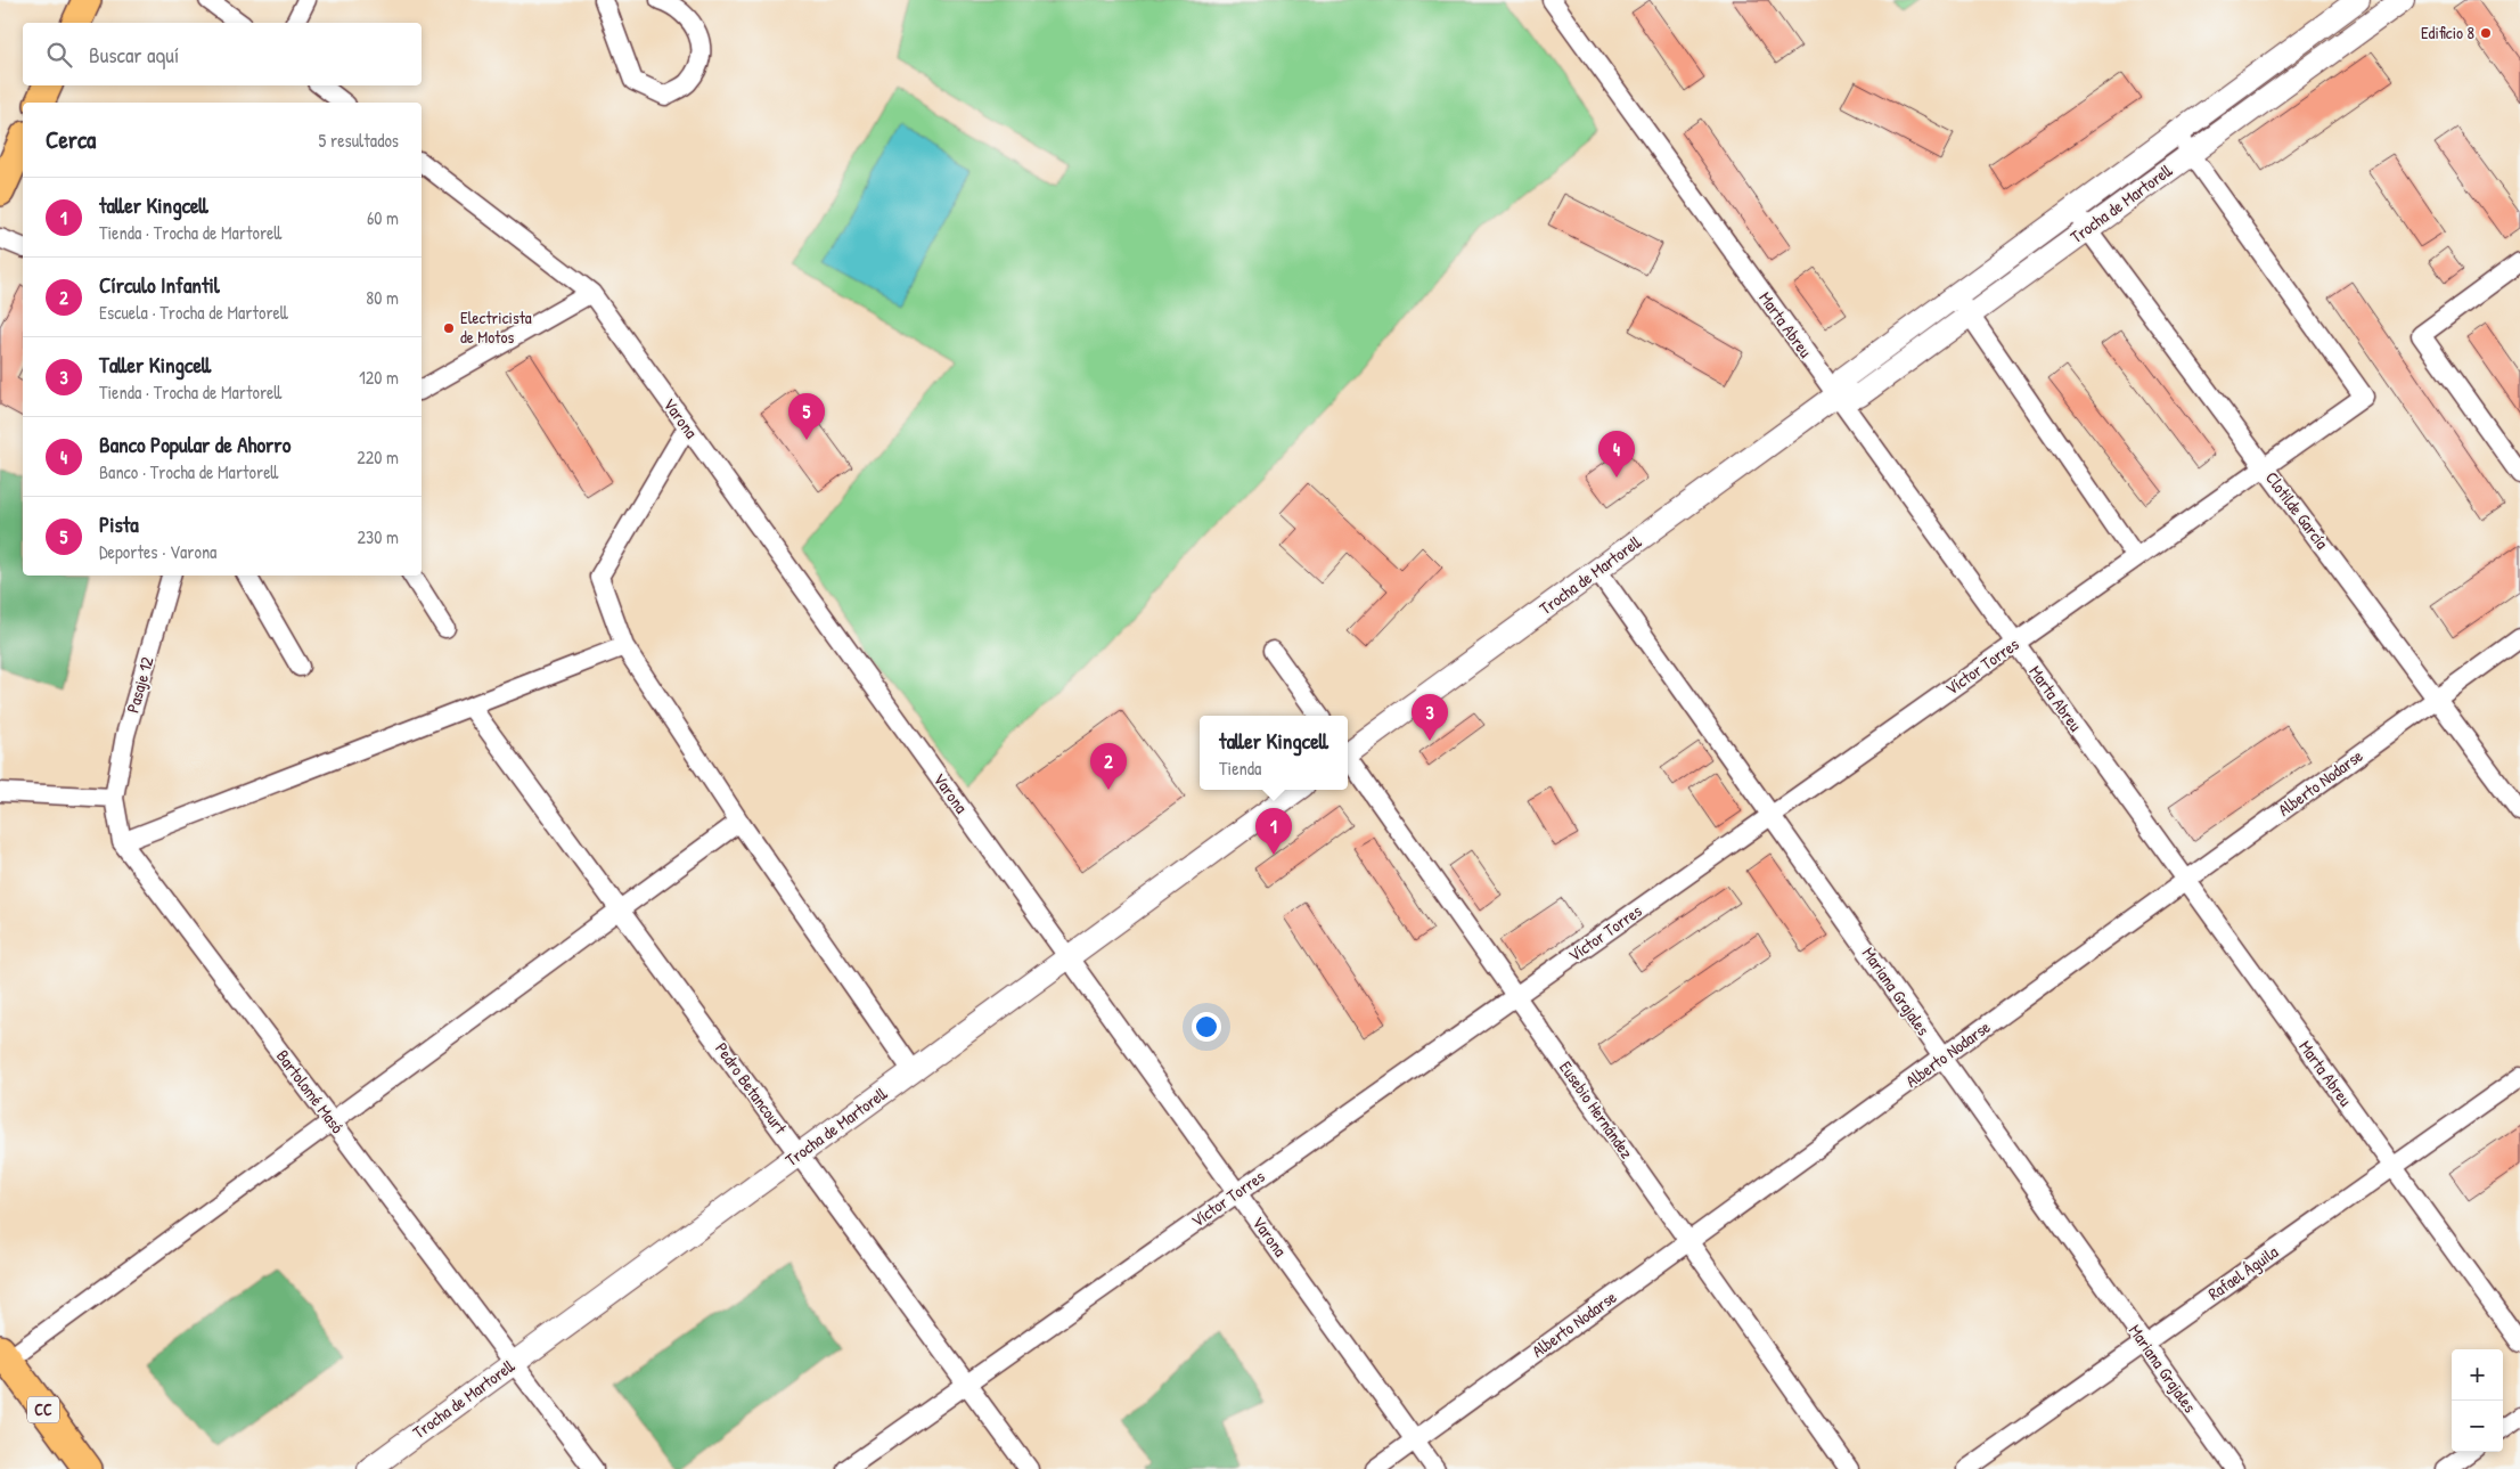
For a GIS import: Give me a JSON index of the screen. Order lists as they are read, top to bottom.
{
  "streets": {
    "main road": ["CC"],
    "street": [
      "Trocha de Martorell",
      "Marta Abreu",
      "Varona",
      "Clotilde García",
      "Víctor Torres",
      "Pasaje 12",
      "Alberto Nodarse",
      "Mariana Grajales",
      "Pedro Betancourt",
      "Bartolomé Masó",
      "Eusebio Hernández",
      "Rafael Águila"
    ]
  },
  "crossings": [
    ["Trocha de Martorell", "Marta Abreu"],
    ["Trocha de Martorell", "Varona"],
    ["Trocha de Martorell", "Clotilde García"],
    ["Trocha de Martorell", "Víctor Torres"],
    ["Trocha de Martorell", "Mariana Grajales"],
    ["Trocha de Martorell", "Pedro Betancourt"],
    ["Trocha de Martorell", "Bartolomé Masó"],
    ["Marta Abreu", "Víctor Torres"],
    ["Marta Abreu", "Alberto Nodarse"],
    ["Marta Abreu", "Rafael Águila"],
    ["Varona", "Víctor Torres"],
    ["Varona", "Alberto Nodarse"],
    ["Clotilde García", "Víctor Torres"],
    ["Clotilde García", "Alberto Nodarse"],
    ["Víctor Torres", "Mariana Grajales"],
    ["Víctor Torres", "Pedro Betancourt"],
    ["Víctor Torres", "Eusebio Hernández"],
    ["Pasaje 12", "Bartolomé Masó"],
    ["Alberto Nodarse", "Mariana Grajales"],
    ["Alberto Nodarse", "Eusebio Hernández"],
    ["Mariana Grajales", "Rafael Águila"]
  ],
  "places": ["Edificio 8", "Electricista de Motos"],
  "page": {
    "search": "Buscar aquí",
    "heading": ["Cerca", "5 resultados"],
    "list": [
      {
        "mark": "1",
        "name": "taller Kingcell",
        "note": "Tienda · Trocha de Martorell",
        "value": "60 m"
      },
      {
        "mark": "2",
        "name": "Círculo Infantil",
        "note": "Escuela · Trocha de Martorell",
        "value": "80 m"
      },
      {
        "mark": "3",
        "name": "Taller Kingcell",
        "note": "Tienda · Trocha de Martorell",
        "value": "120 m"
      },
      {
        "mark": "4",
        "name": "Banco Popular de Ahorro",
        "note": "Banco · Trocha de Martorell",
        "value": "220 m"
      },
      {
        "mark": "5",
        "name": "Pista",
        "note": "Deportes · Varona",
        "value": "230 m"
      }
    ],
    "pins": [
      "5",
      "4",
      "3",
      "2",
      "1"
    ],
    "popup": ["taller Kingcell", "Tienda"],
    "map_buttons": ["+", "−"]
  }
}
